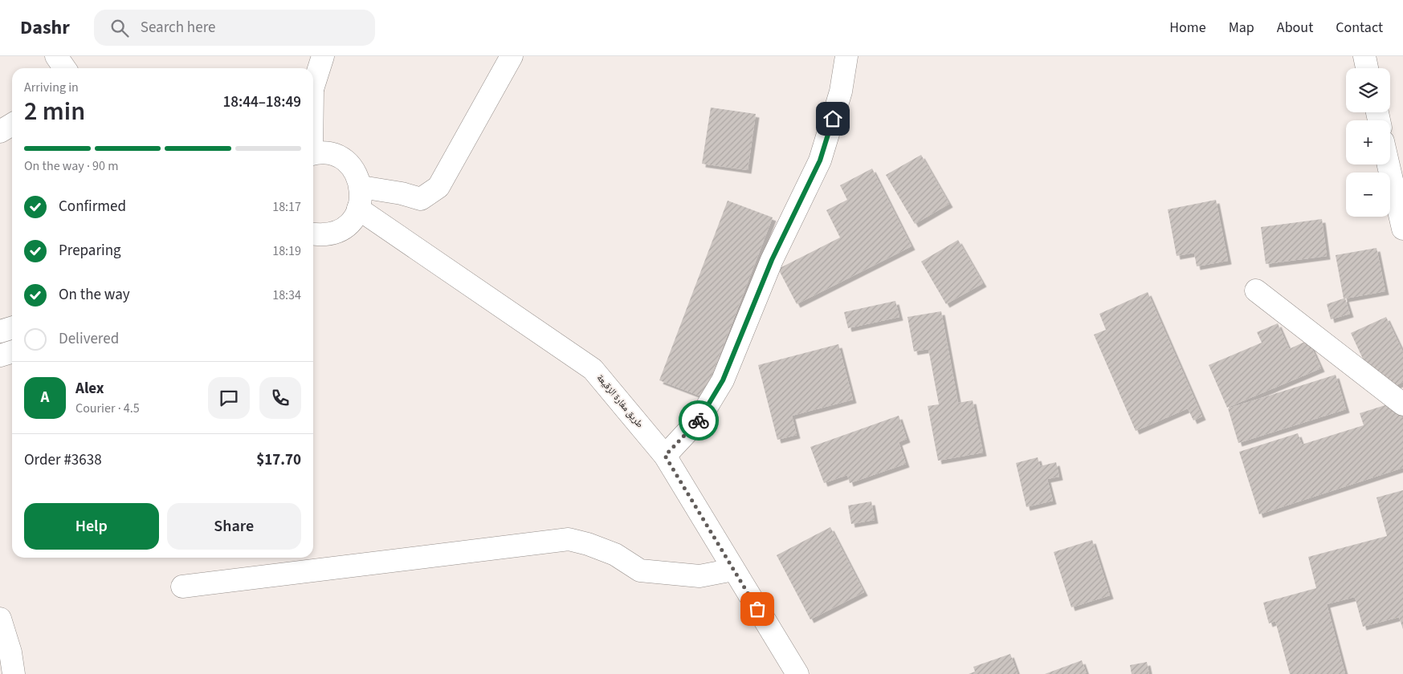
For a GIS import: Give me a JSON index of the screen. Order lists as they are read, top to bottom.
{
  "streets": {
    "street": ["طريق مغارة الزقيعة"]
  },
  "page": {
    "header": "Dashr",
    "search": "Search here",
    "nav": [
      "Home",
      "Map",
      "About",
      "Contact"
    ],
    "map_buttons": ["+", "−"],
    "heading": ["2 min", "Arriving in", "18:44–18:49"],
    "panel": [
      "Alex",
      "Courier · 4.5",
      "Order #3638",
      "$17.70"
    ],
    "bar": "On the way · 90 m",
    "list": [
      ["Confirmed", "18:17"],
      ["Preparing", "18:19"],
      ["On the way", "18:34"],
      "Delivered"
    ],
    "round": "A",
    "buttons": ["Help", "Share"]
  }
}
